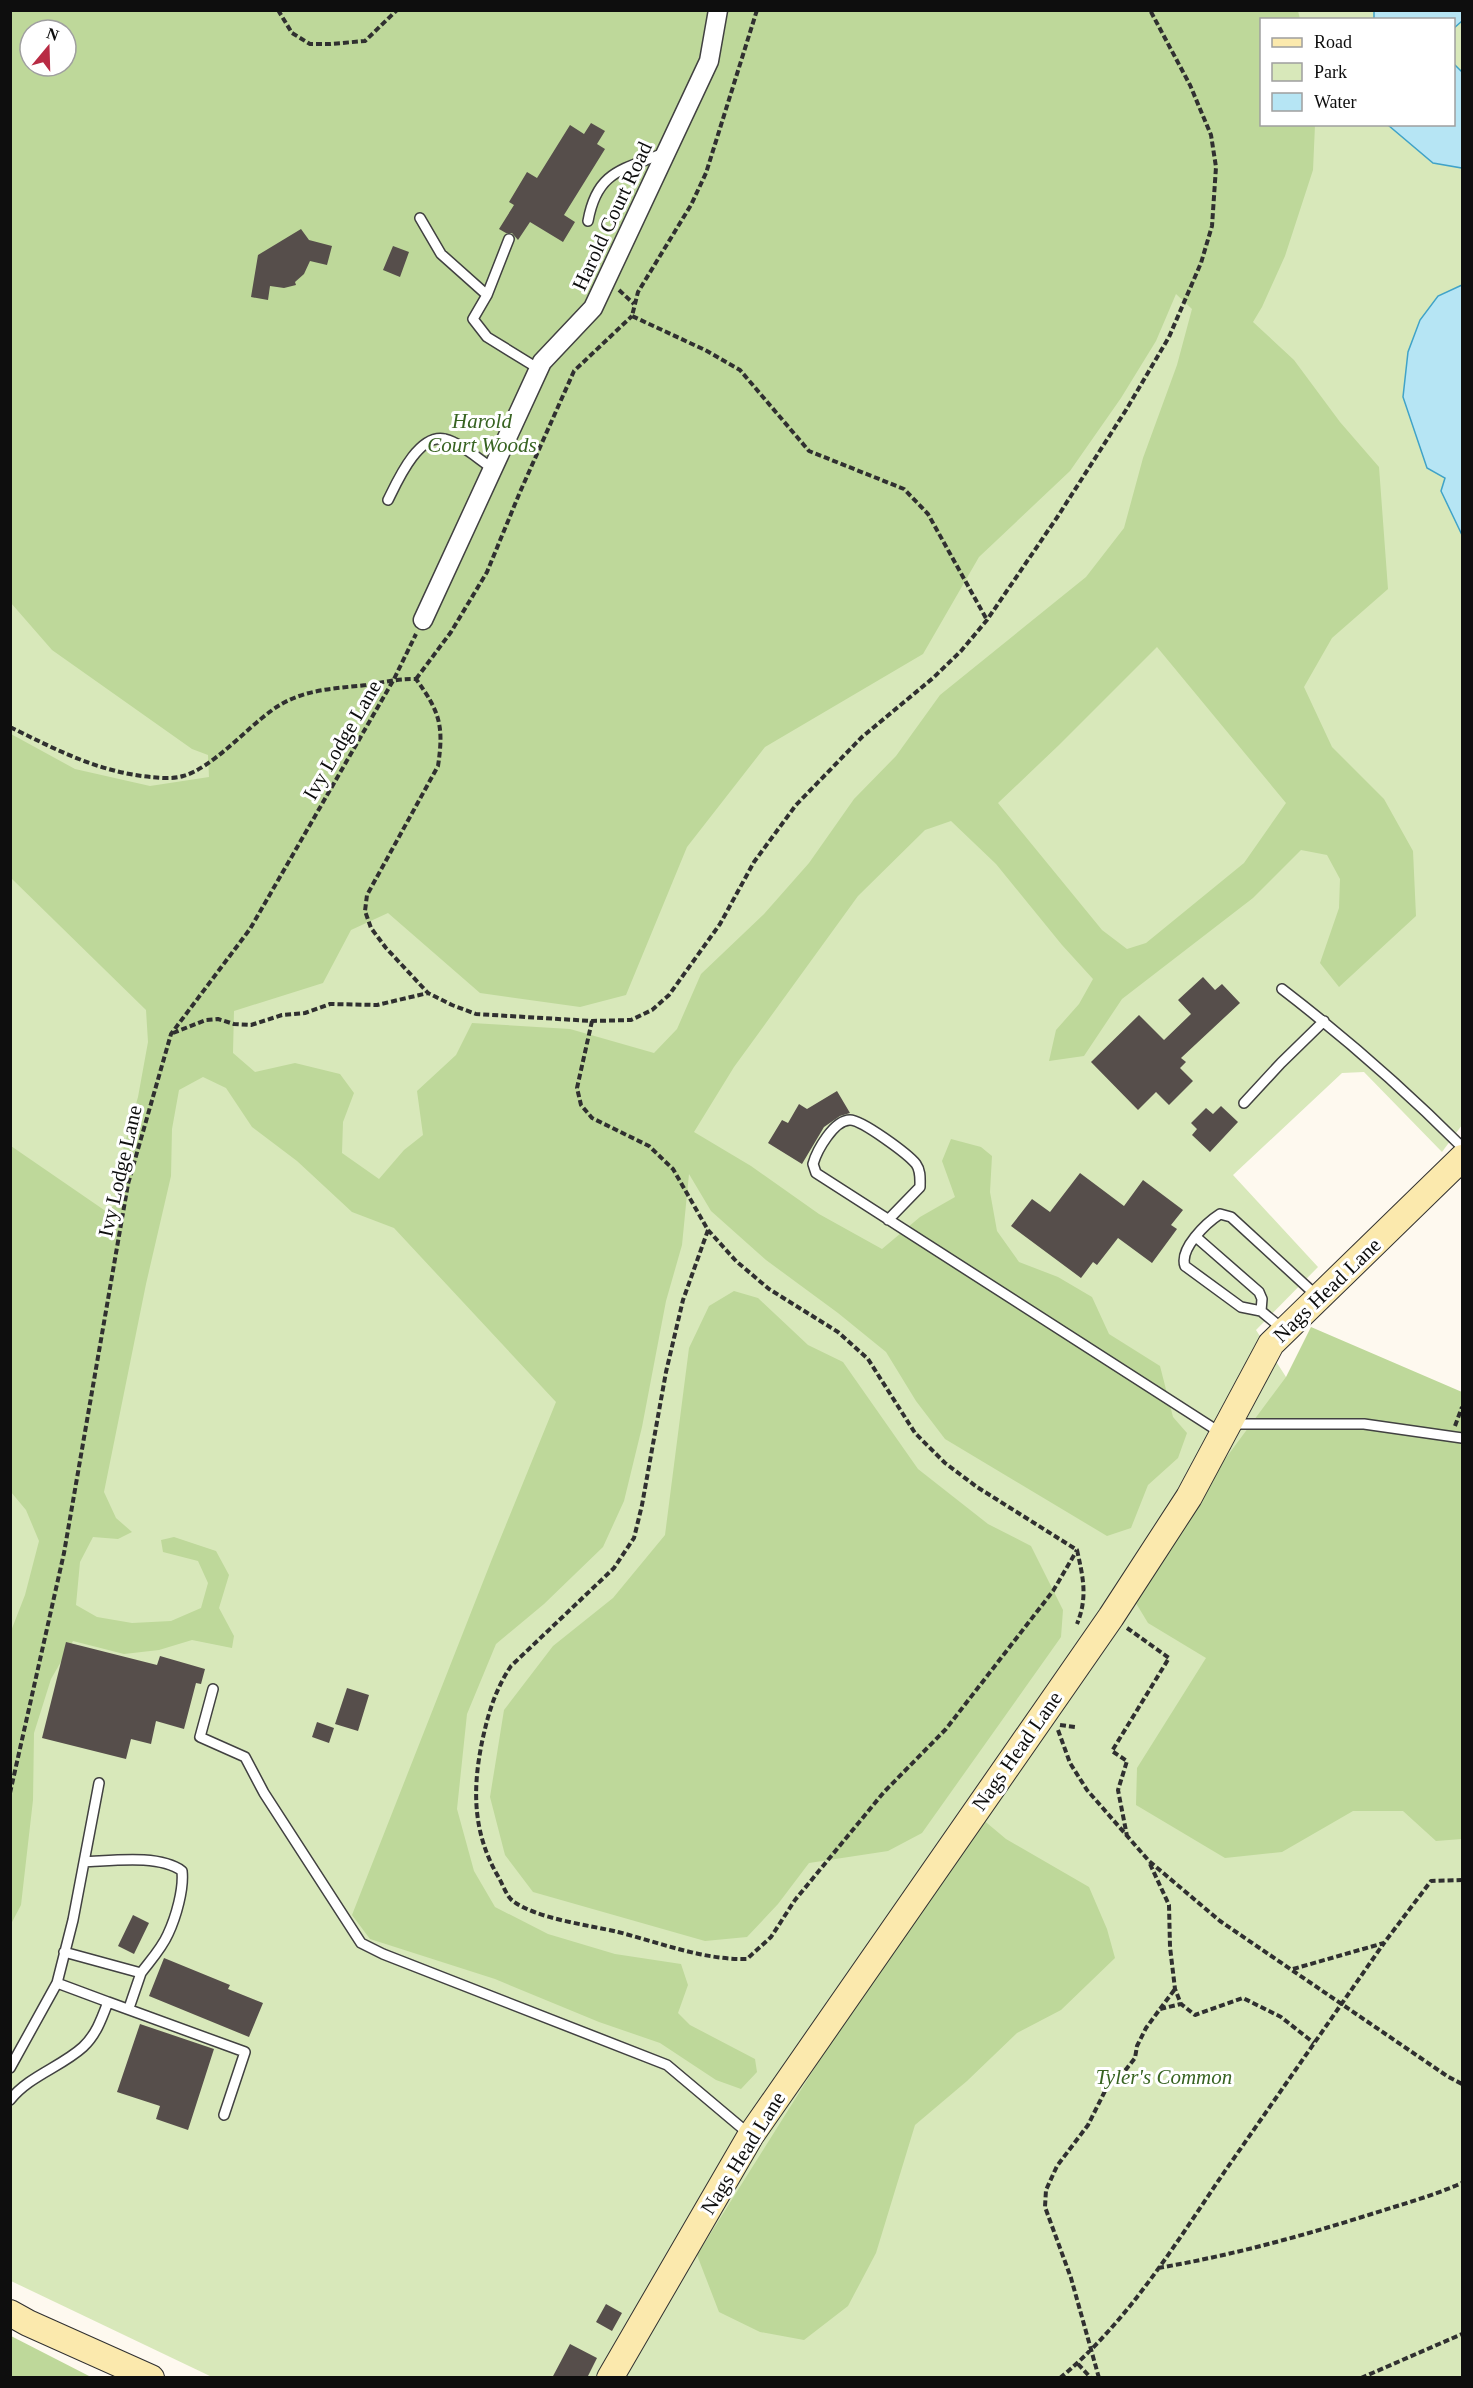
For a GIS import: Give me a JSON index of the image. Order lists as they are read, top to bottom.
{
  "streets": {
    "street": ["Harold Court Road", "Nags Head Lane"],
    "path": ["Ivy Lodge Lane"]
  },
  "crossings": [
    ["Harold Court Road", "Ivy Lodge Lane"]
  ],
  "parks": ["Harold Court Woods", "Tyler's Common"],
  "legend": ["Road", "Park", "Water"],
  "north": "top"
}
